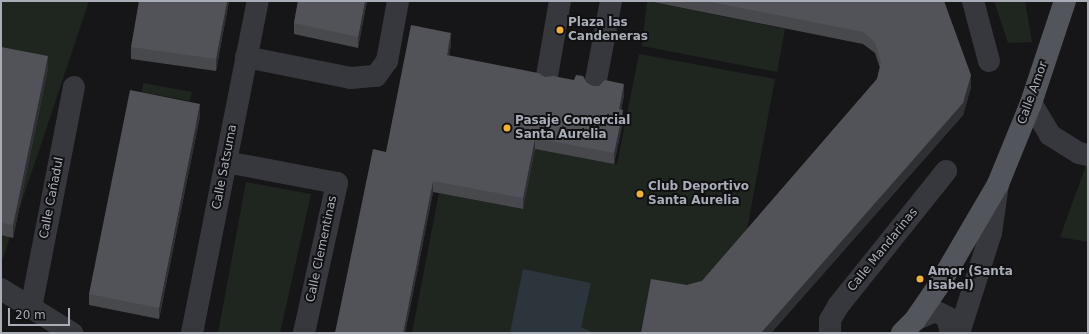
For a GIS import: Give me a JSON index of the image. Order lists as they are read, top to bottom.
{
  "streets": {
    "main road": ["Calle Amor"],
    "street": [
      "Calle Satsuma",
      "Calle Cañadul",
      "Calle Clementinas",
      "Calle Mandarinas"
    ]
  },
  "crossings": [
    ["Calle Satsuma", "Calle Clementinas"]
  ],
  "places": [
    "Plaza las Candeneras",
    "Pasaje Comercial Santa Aurelia",
    "Club Deportivo Santa Aurelia",
    "Amor (Santa Isabel)"
  ],
  "scale_bar": "20 m"
}
